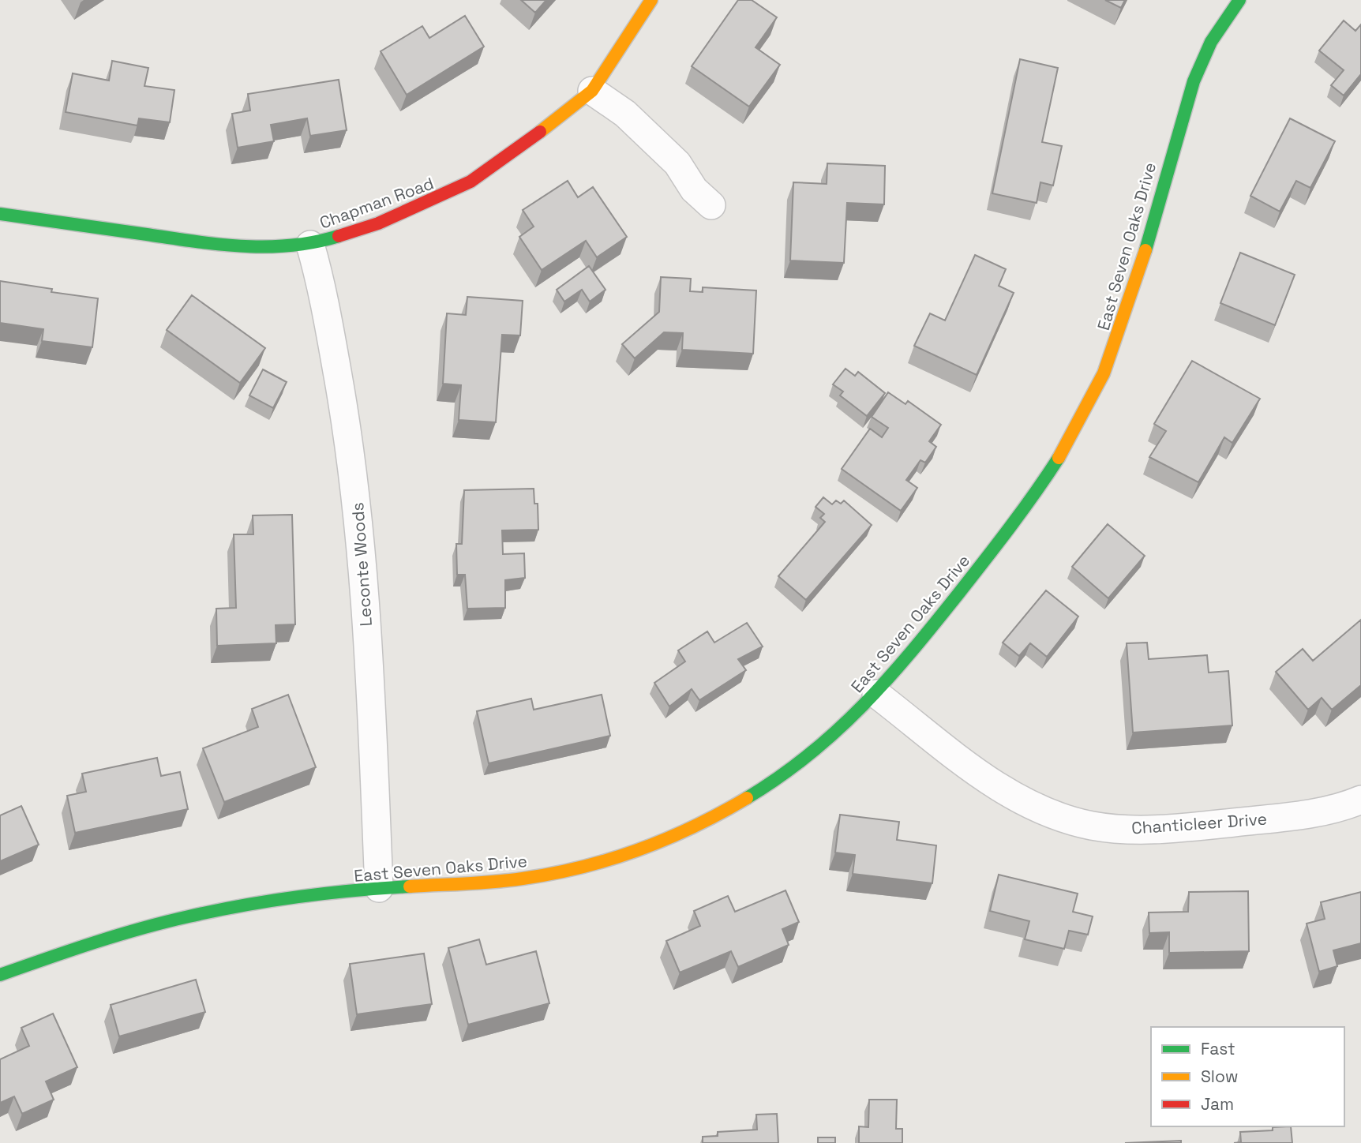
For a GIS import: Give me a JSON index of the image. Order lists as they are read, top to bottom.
{
  "streets": {
    "street": [
      "Chapman Road",
      "East Seven Oaks Drive",
      "Leconte Woods",
      "Chanticleer Drive"
    ]
  },
  "crossings": [
    ["Chapman Road", "Leconte Woods"],
    ["East Seven Oaks Drive", "Leconte Woods"],
    ["East Seven Oaks Drive", "Chanticleer Drive"]
  ],
  "legend": ["Fast", "Slow", "Jam"]
}
